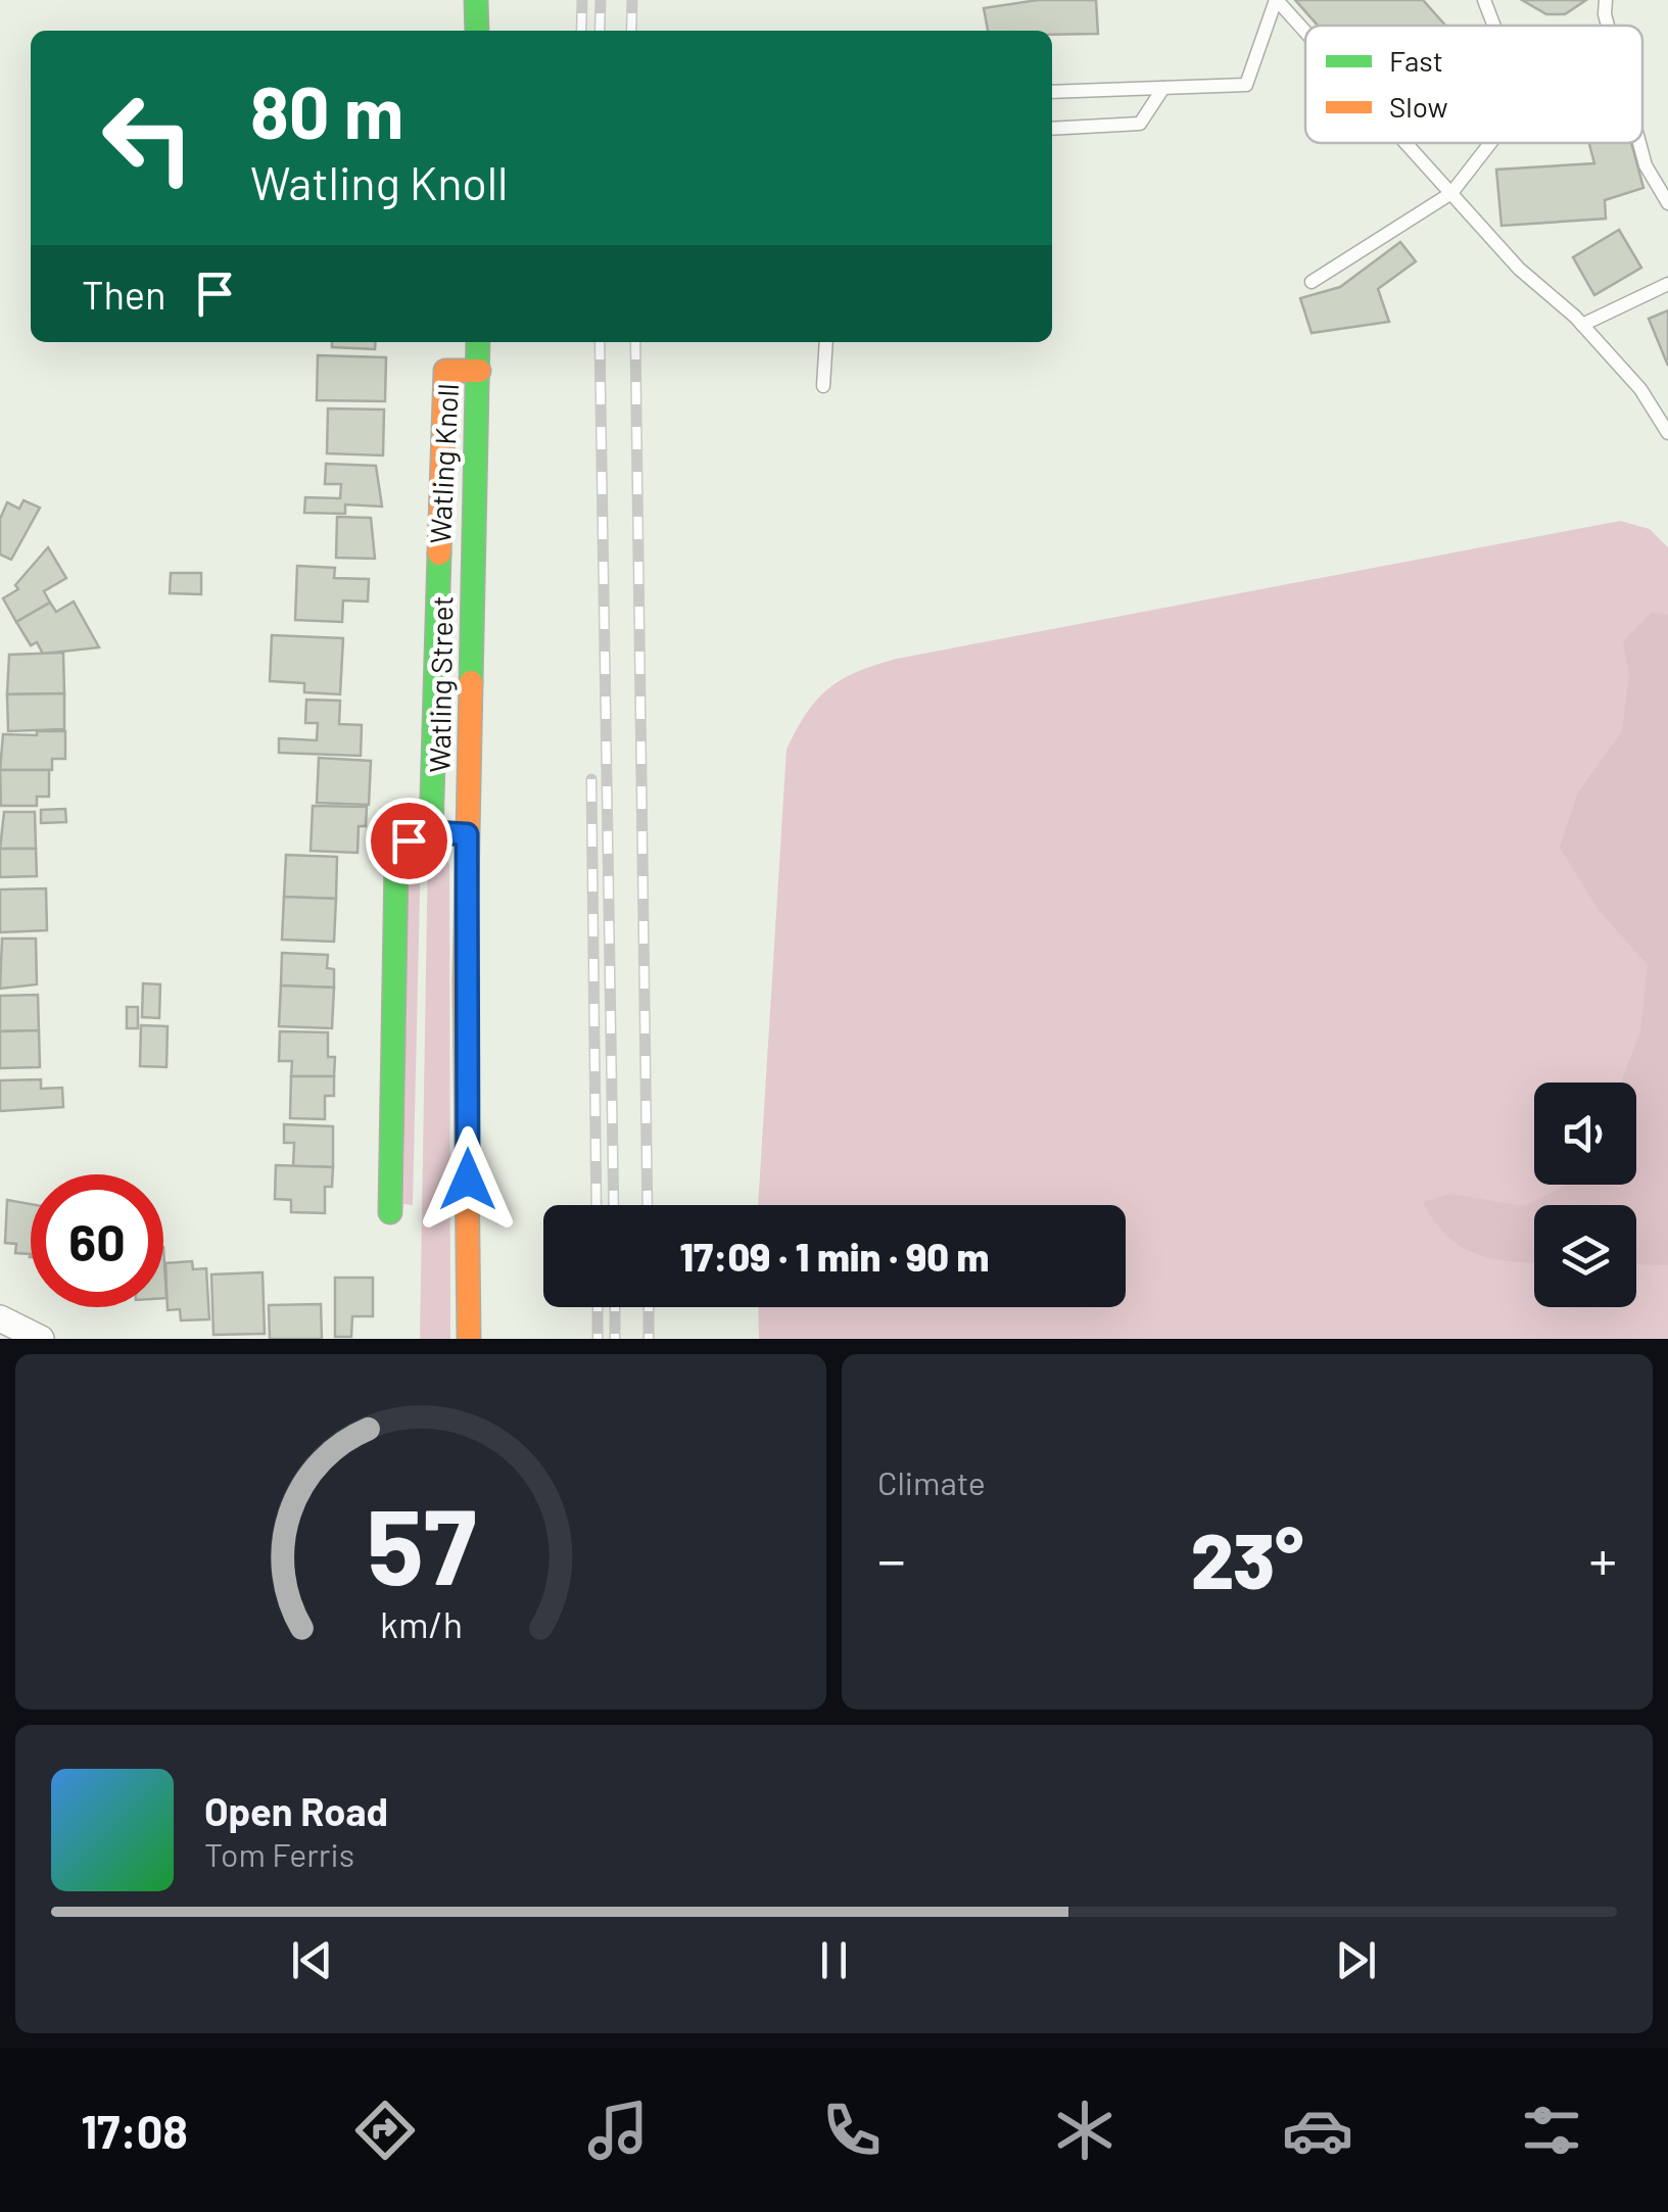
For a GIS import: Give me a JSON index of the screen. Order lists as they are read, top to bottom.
{
  "streets": {
    "main road": ["Watling Knoll", "Watling Street"]
  },
  "crossings": [
    ["Watling Knoll", "Watling Street"]
  ],
  "legend": ["Fast", "Slow"],
  "page": {
    "turn": ["80 m", "Watling Knoll"],
    "then": "Then",
    "limit": "60",
    "trip": "17:09 · 1 min · 90 m",
    "tile": "Climate",
    "heat": ["−", "23°", "+"],
    "song": ["Open Road", "Tom Ferris"],
    "tabs": "17:08",
    "gauge": ["57", "km/h"]
  }
}
